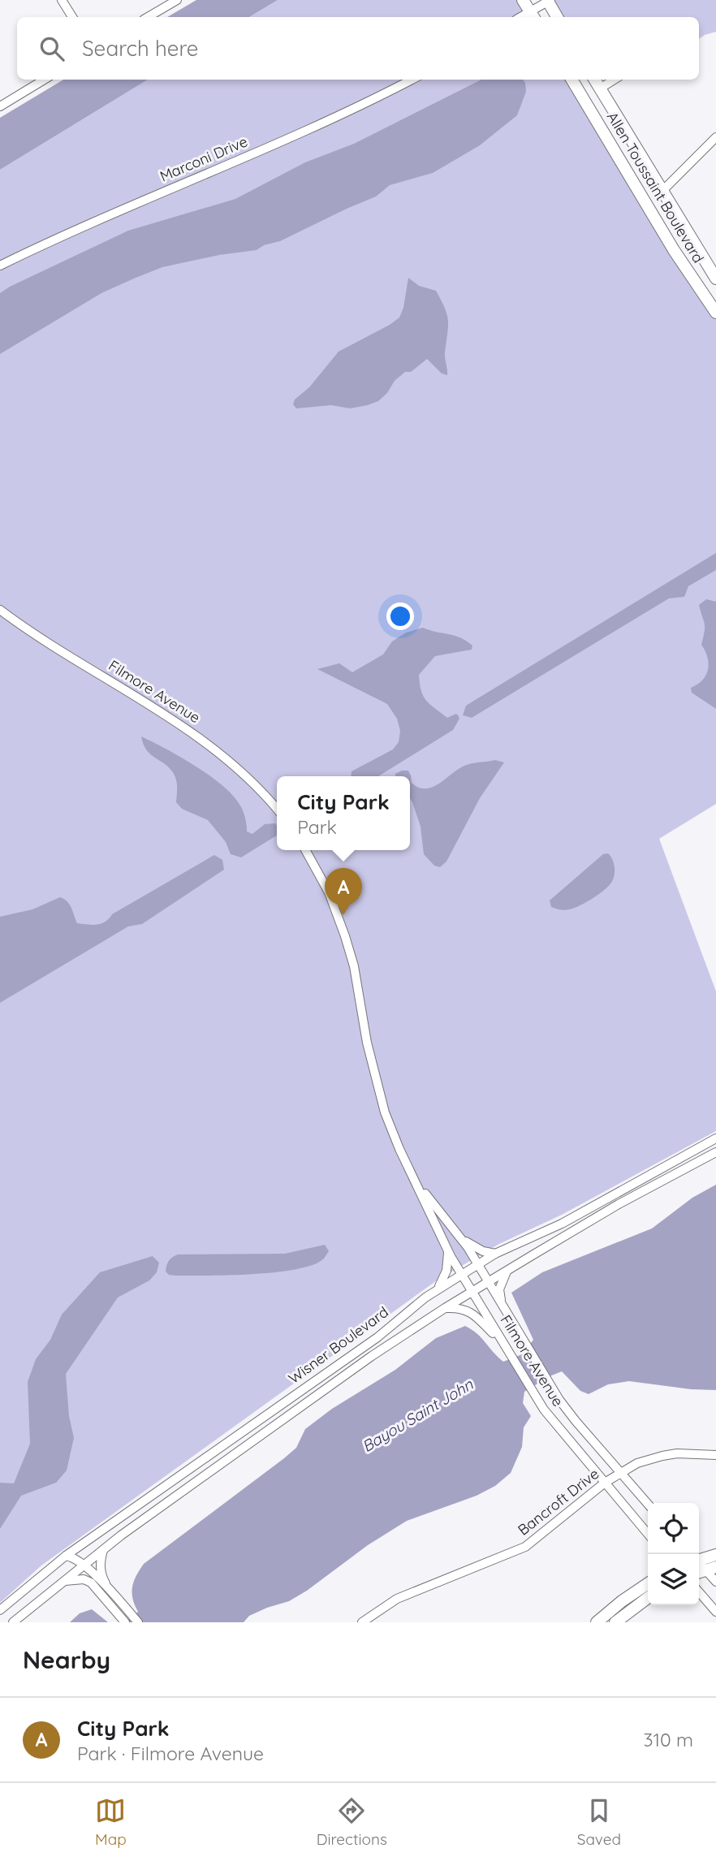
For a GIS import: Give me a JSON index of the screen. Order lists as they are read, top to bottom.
{
  "streets": {
    "main road": ["Allen Toussaint Boulevard"],
    "street": [
      "Marconi Drive",
      "Filmore Avenue",
      "Wisner Boulevard",
      "Bancroft Drive"
    ]
  },
  "crossings": [
    ["Filmore Avenue", "Wisner Boulevard"],
    ["Filmore Avenue", "Bancroft Drive"]
  ],
  "water": ["Bayou Saint John"],
  "page": {
    "search": "Search here",
    "popup": ["City Park", "Park"],
    "pins": "A",
    "heading": "Nearby",
    "list": [
      {
        "mark": "A",
        "name": "City Park",
        "note": "Park · Filmore Avenue",
        "value": "310 m"
      }
    ],
    "nav": ["Map", "Directions", "Saved"]
  }
}
